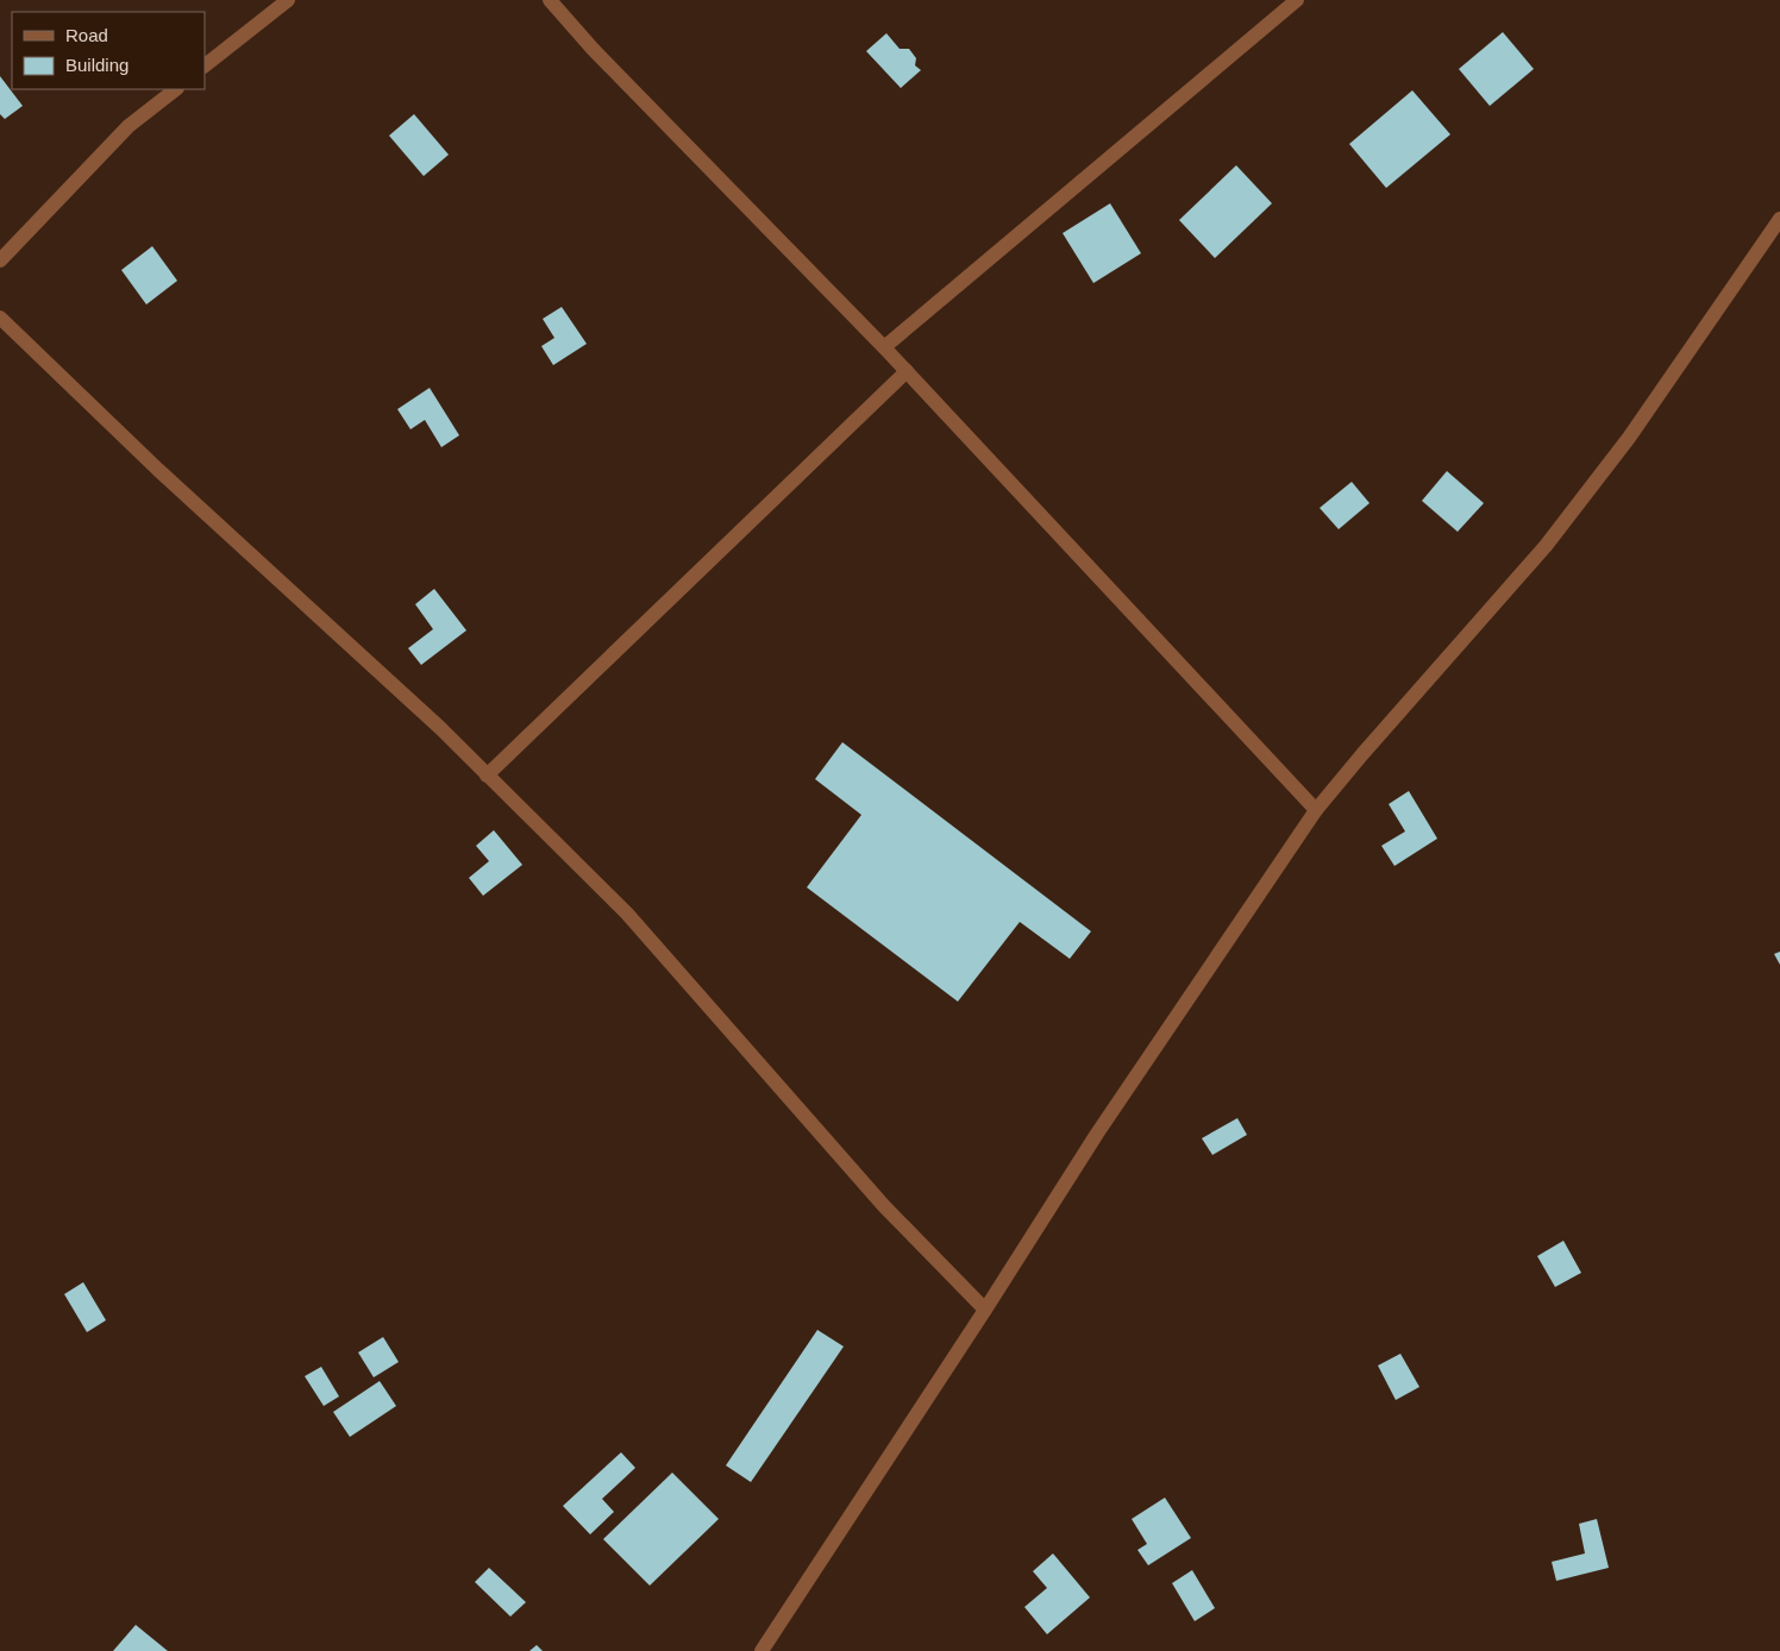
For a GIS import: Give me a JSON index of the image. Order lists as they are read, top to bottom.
{
  "legend": ["Road", "Building"]
}
